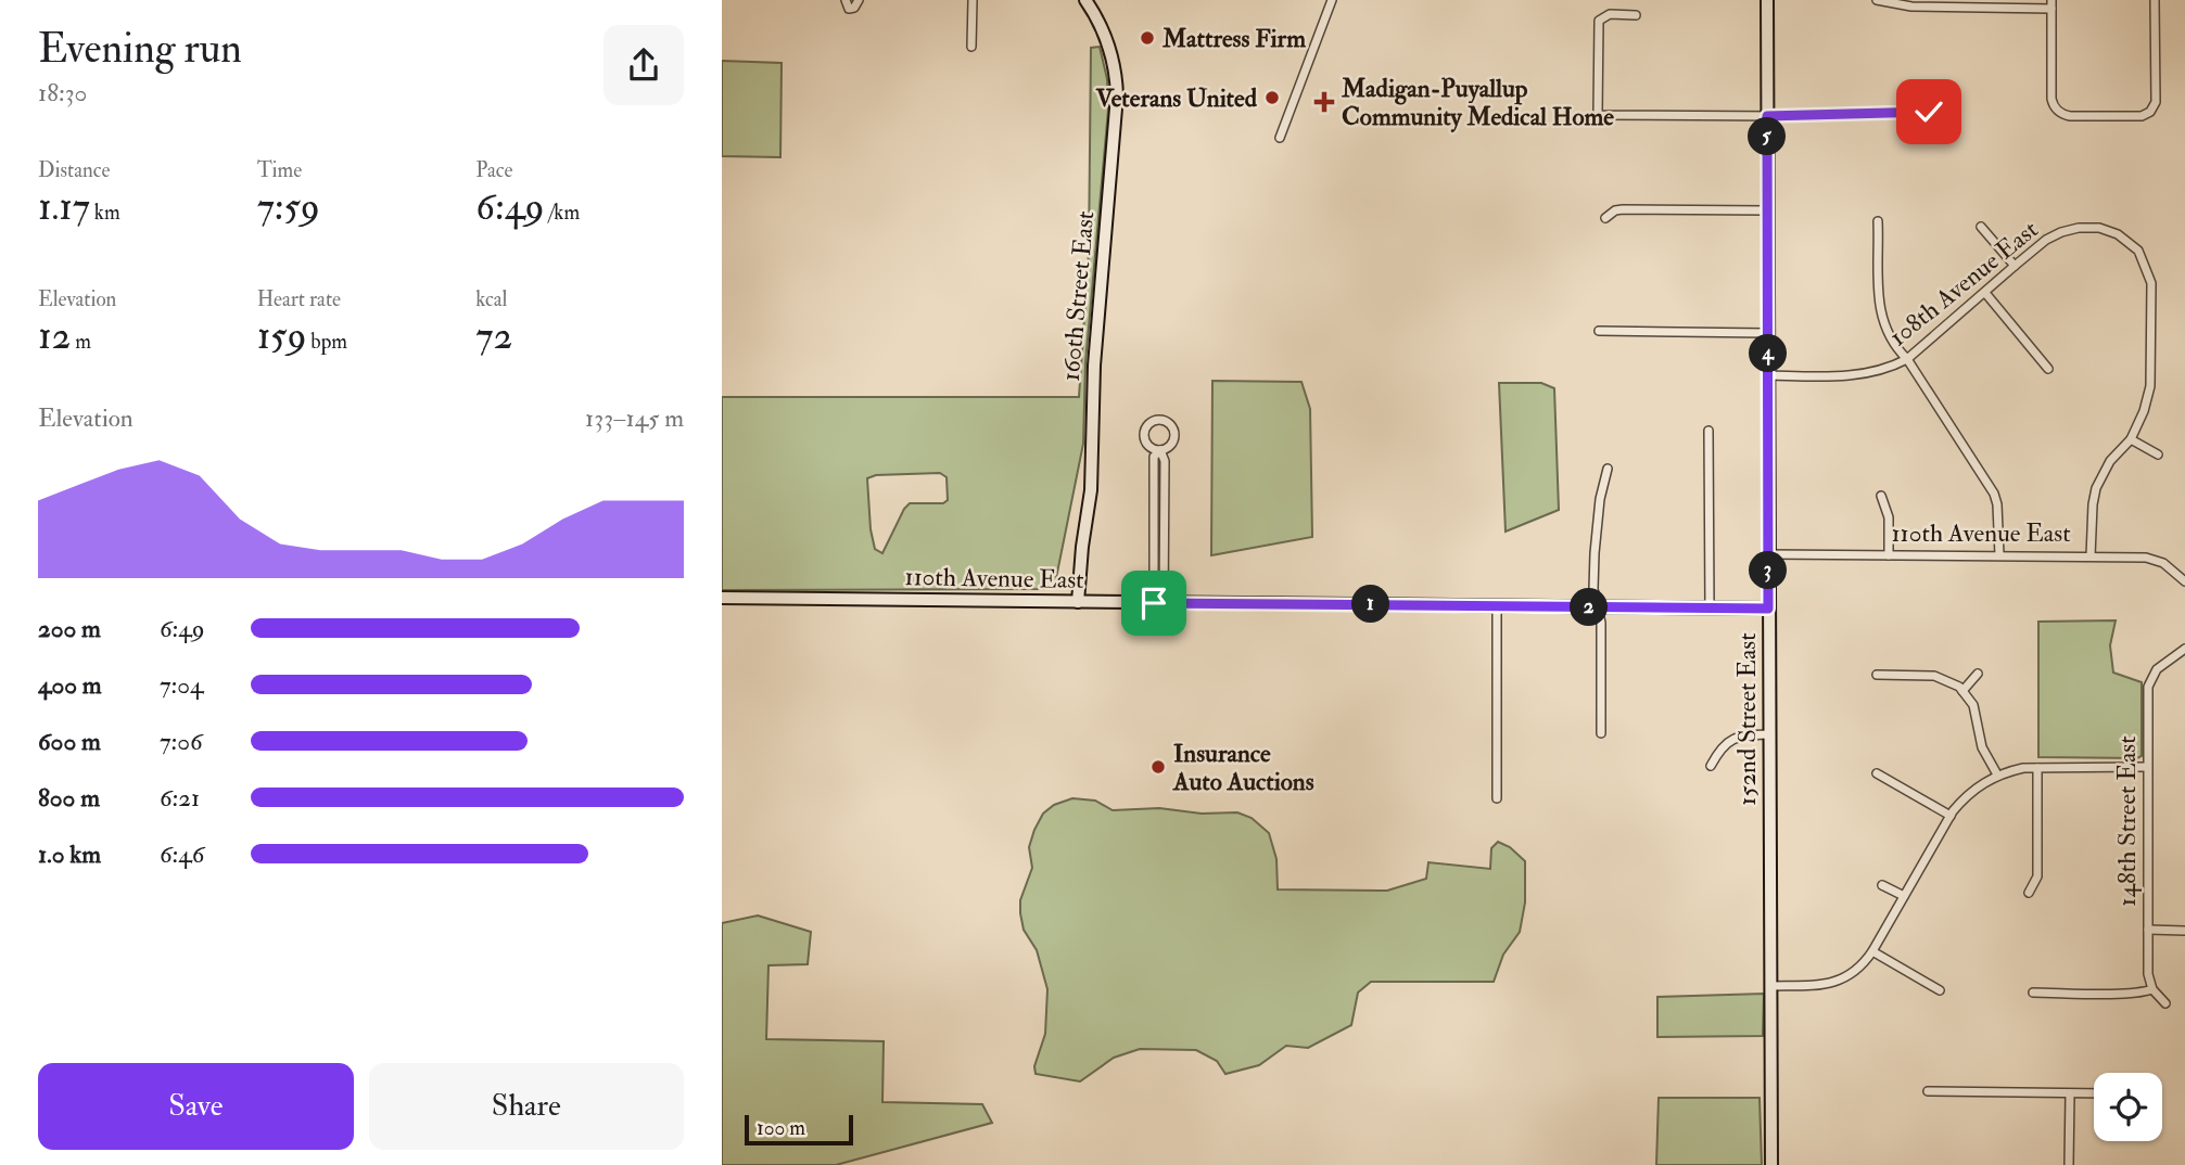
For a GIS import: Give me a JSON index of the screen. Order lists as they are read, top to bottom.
{
  "streets": {
    "street": [
      "108th Avenue East",
      "160th Street East",
      "110th Avenue East",
      "152nd Street East",
      "148th Street East"
    ]
  },
  "crossings": [
    ["108th Avenue East", "152nd Street East"],
    ["160th Street East", "110th Avenue East"],
    ["110th Avenue East", "152nd Street East"]
  ],
  "places": {
    "other": ["Mattress Firm", "Veterans United", "Insurance Auto Auctions"],
    "health": ["Madigan-Puyallup Community Medical Home"]
  },
  "scale_bar": "100 m",
  "page": {
    "heading": ["Evening run", "18:30"],
    "pins": [
      "5",
      "4",
      "3",
      "1",
      "2"
    ],
    "stats": [
      ["Distance", "1.17 km"],
      ["Time", "7:59"],
      ["Pace", "6:49 /km"],
      ["Elevation", "12 m"],
      ["Heart rate", "159 bpm"],
      ["kcal", "72"]
    ],
    "chart": ["Elevation", "133–145 m"],
    "list": [
      {
        "name": "200 m",
        "note": "6:49"
      },
      {
        "name": "400 m",
        "note": "7:04"
      },
      {
        "name": "600 m",
        "note": "7:06"
      },
      {
        "name": "800 m",
        "note": "6:21"
      },
      {
        "name": "1.0 km",
        "note": "6:46"
      }
    ],
    "buttons": ["Save", "Share"],
    "scale": "100 m"
  }
}
